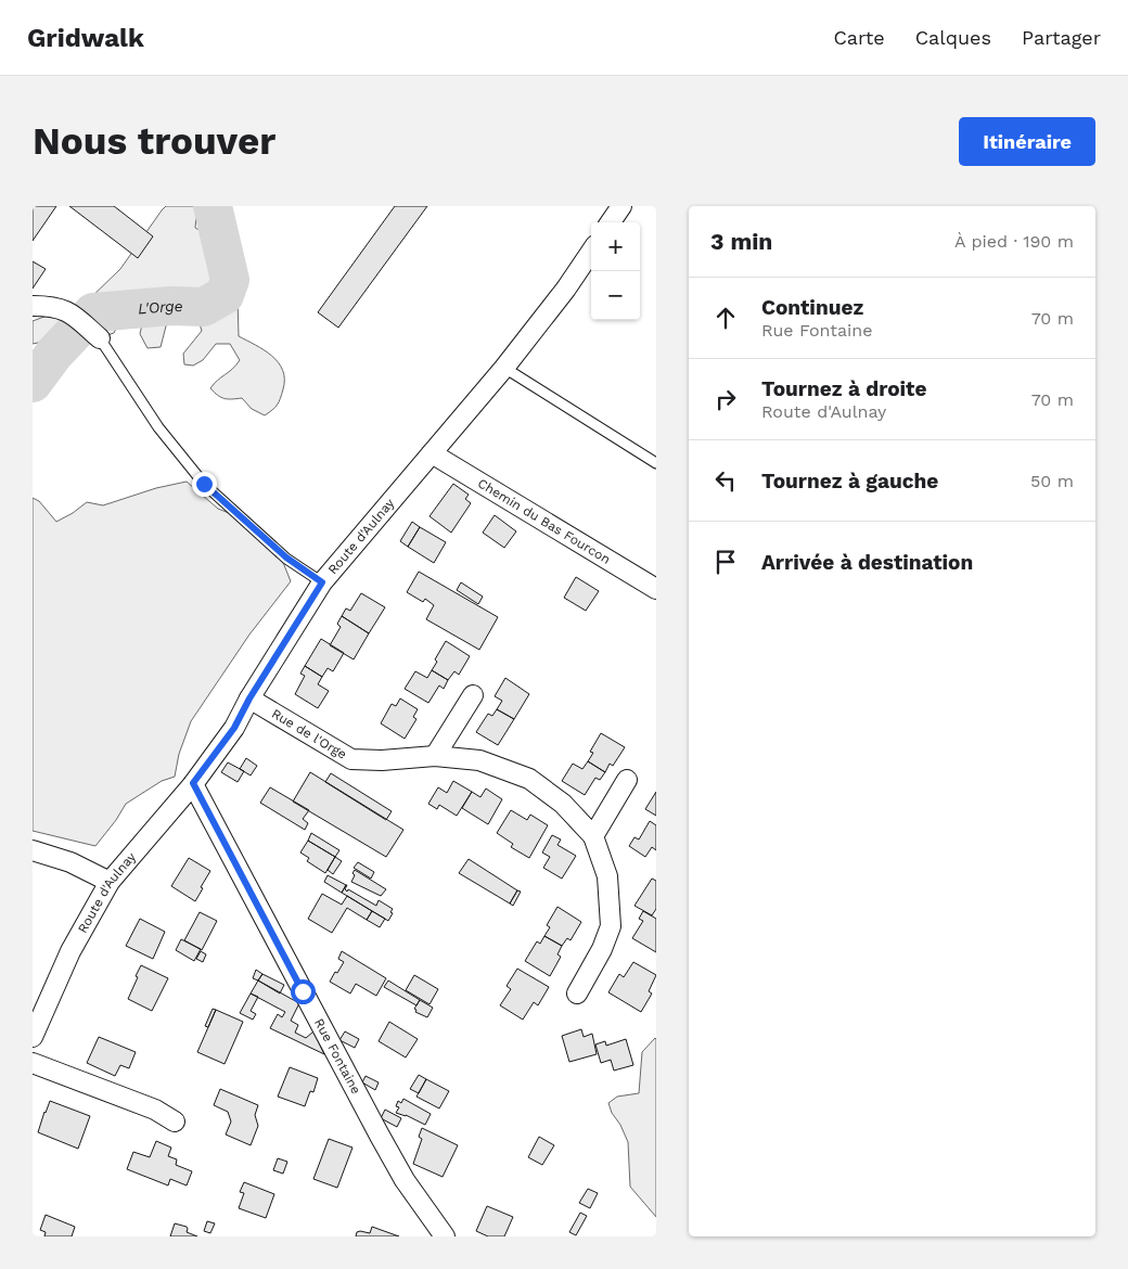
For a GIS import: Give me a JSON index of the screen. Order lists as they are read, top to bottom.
{
  "streets": {
    "street": [
      "Chemin du Bas Fourcon",
      "Route d'Aulnay",
      "Rue de l'Orge",
      "Rue Fontaine"
    ]
  },
  "crossings": [
    ["Chemin du Bas Fourcon", "Route d'Aulnay"],
    ["Route d'Aulnay", "Rue de l'Orge"],
    ["Route d'Aulnay", "Rue Fontaine"]
  ],
  "water": ["L'Orge"],
  "page": {
    "header": "Gridwalk",
    "nav": ["Carte", "Calques", "Partager"],
    "buttons": "Itinéraire",
    "title": "Nous trouver",
    "heading": ["3 min", "À pied · 190 m"],
    "map_buttons": ["+", "−"],
    "list": [
      ["Continuez", "Rue Fontaine", "70 m"],
      ["Tournez à droite", "Route d'Aulnay", "70 m"],
      ["Tournez à gauche", "50 m"],
      "Arrivée à destination"
    ]
  }
}
